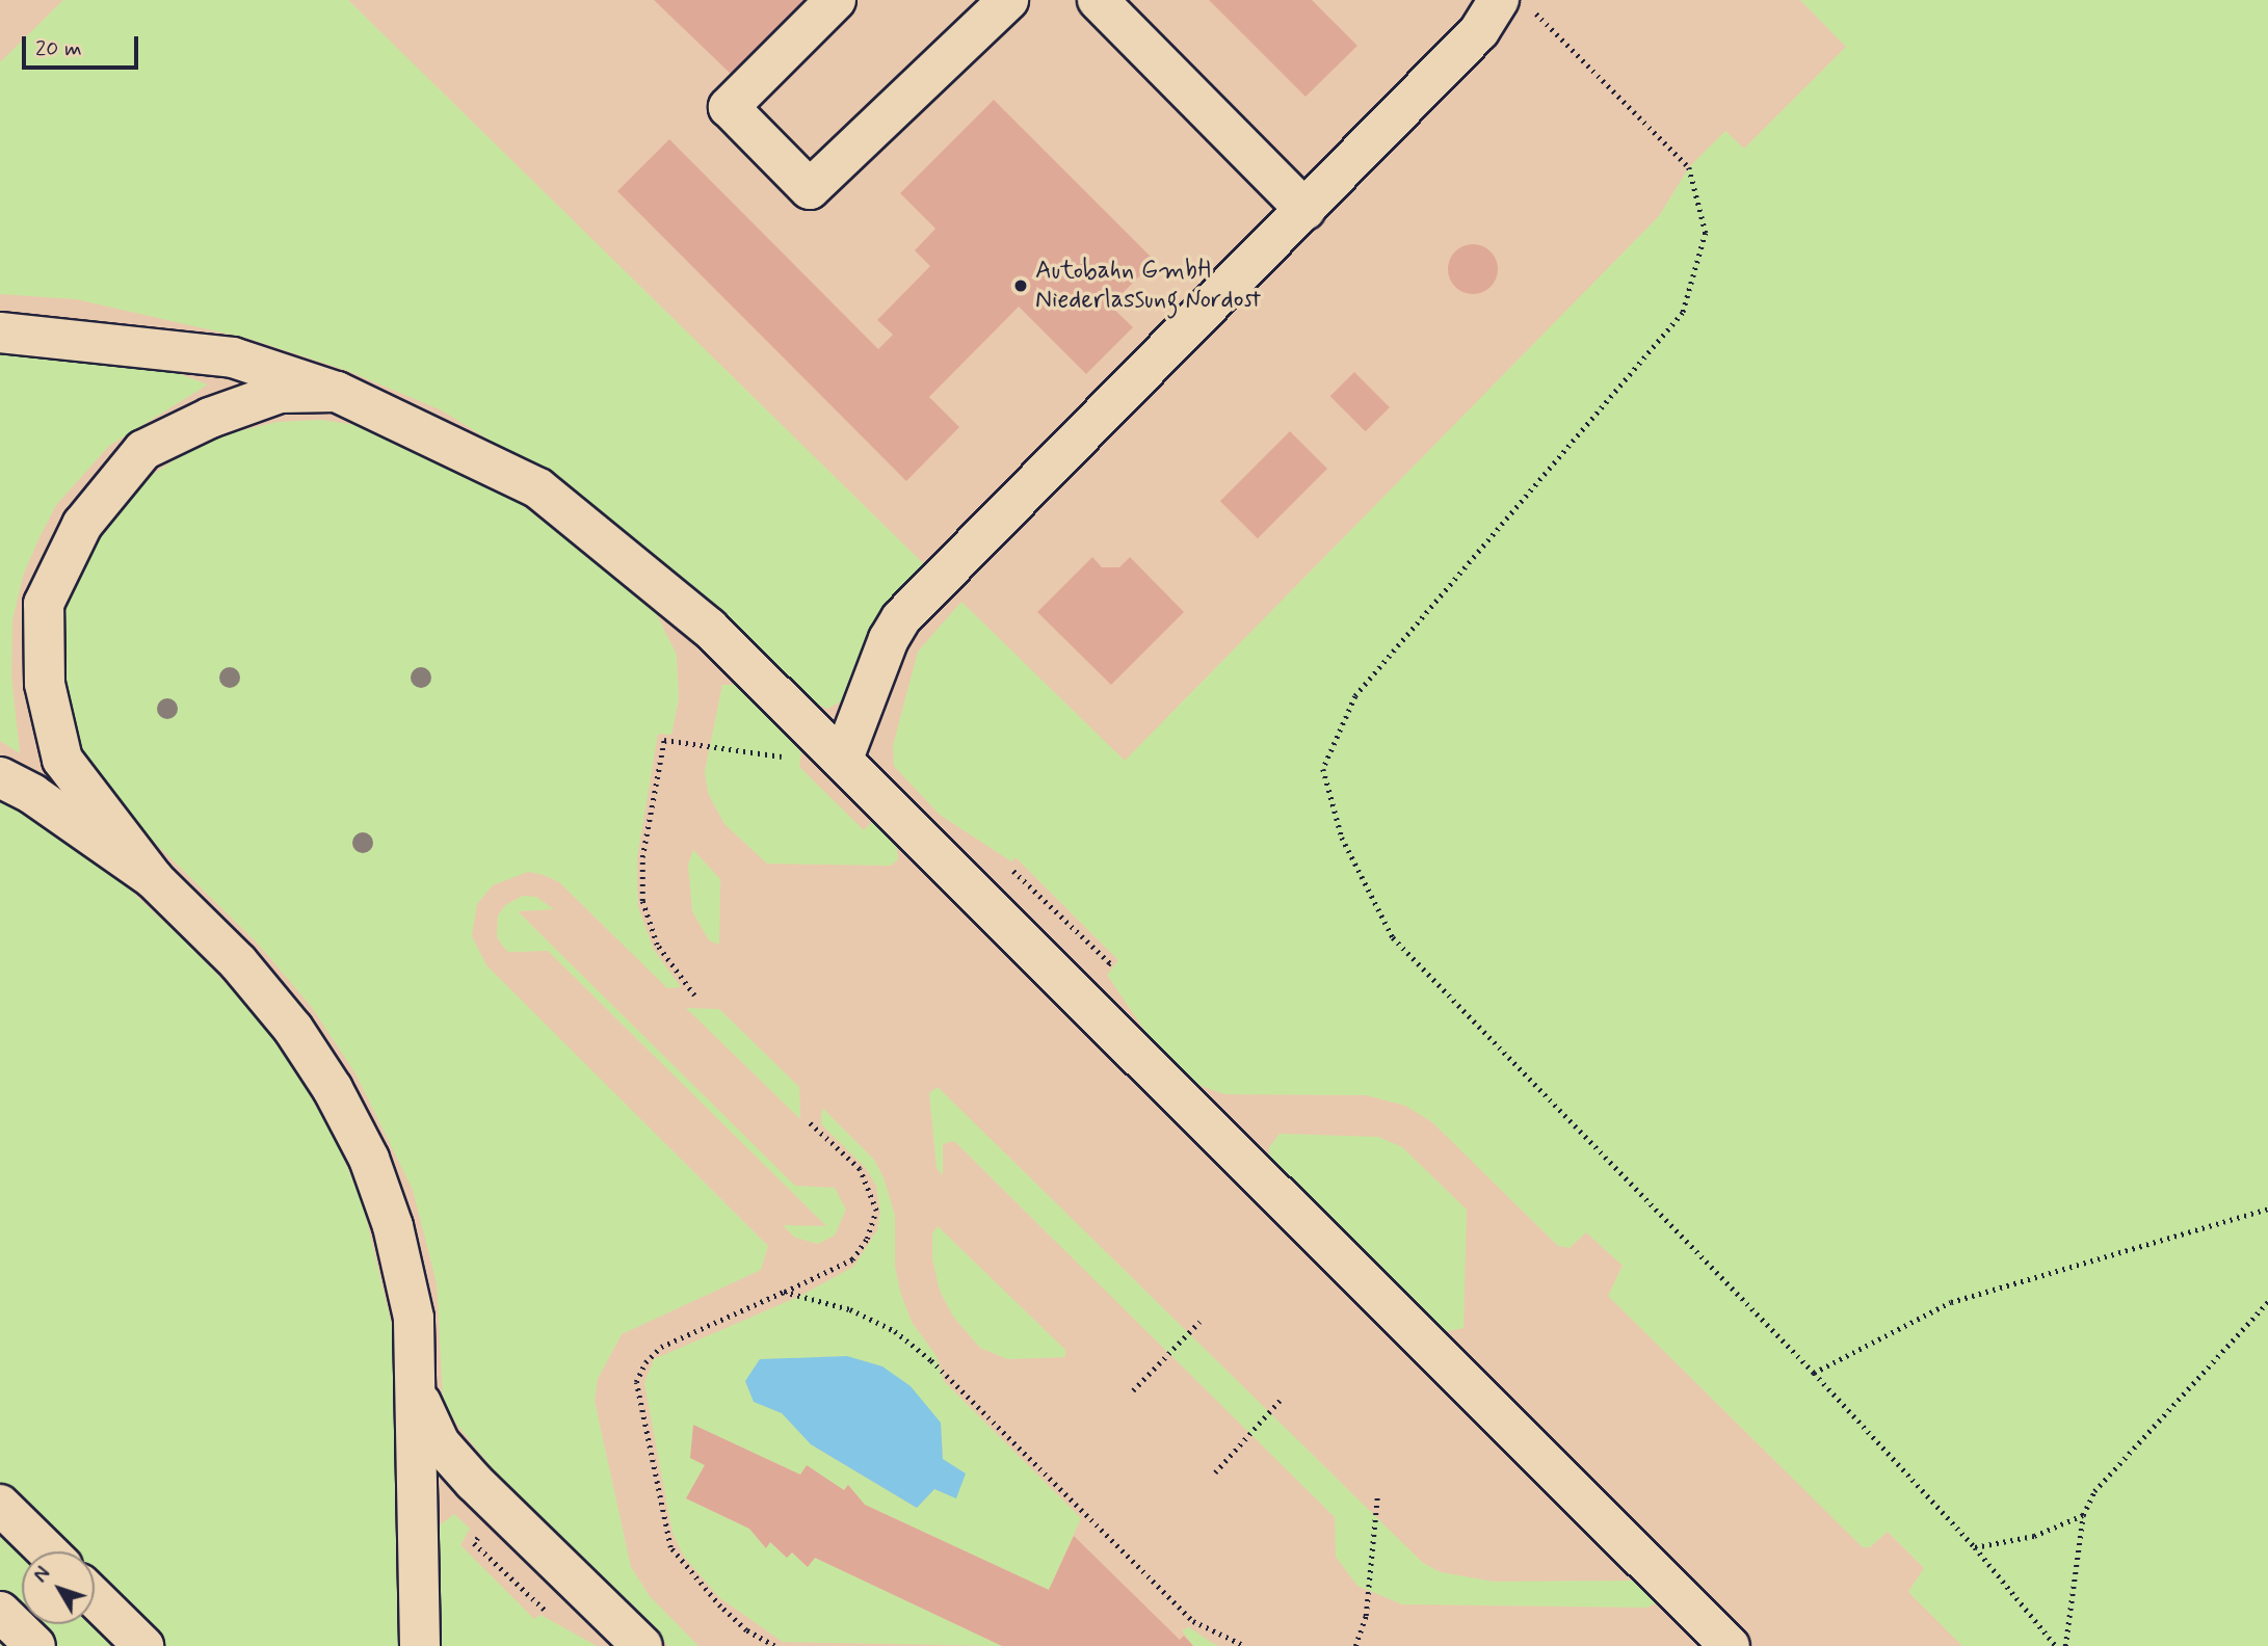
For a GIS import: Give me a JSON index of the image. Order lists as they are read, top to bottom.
{
  "places": ["Autobahn GmbH Niederlassung Nordost"],
  "scale_bar": "20 m",
  "north": "top left"
}
